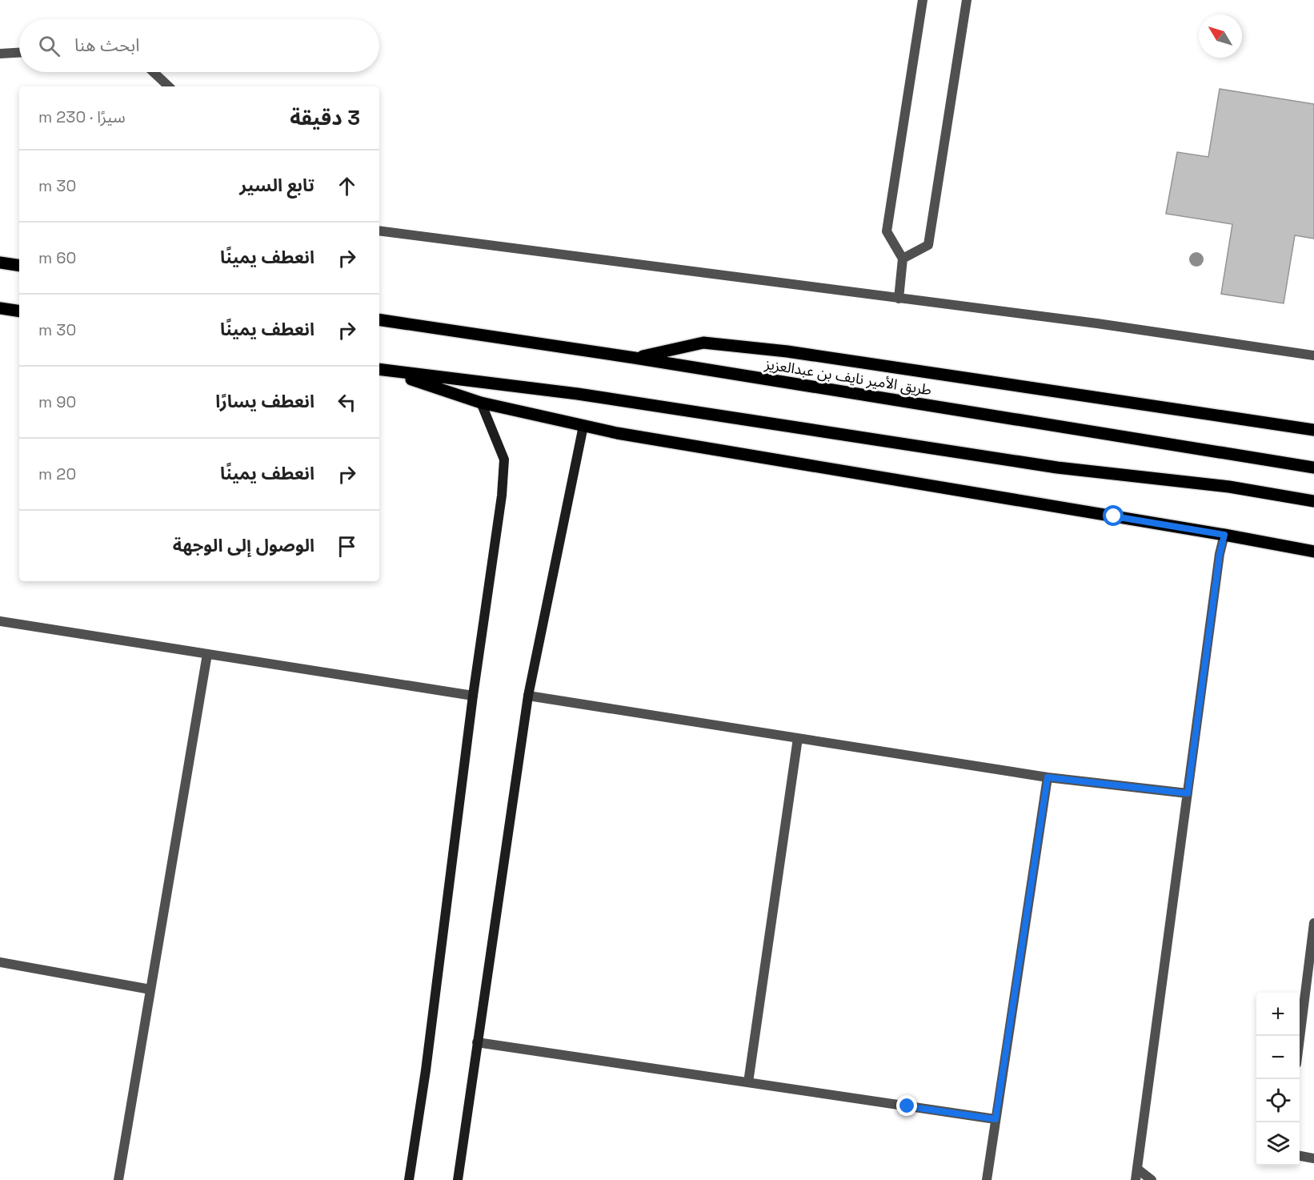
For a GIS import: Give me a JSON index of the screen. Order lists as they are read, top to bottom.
{
  "streets": {
    "main road": ["طريق الأمير نايف بن عبدالعزيز"]
  },
  "north": "top left",
  "page": {
    "search": "ابحث هنا",
    "heading": ["3 دقيقة", "سيرًا · 230 m"],
    "list": [
      ["تابع السير", "30 m"],
      ["انعطف يمينًا", "60 m"],
      ["انعطف يمينًا", "30 m"],
      ["انعطف يسارًا", "90 m"],
      ["انعطف يمينًا", "20 m"],
      "الوصول إلى الوجهة"
    ],
    "map_buttons": ["+", "−"]
  }
}
